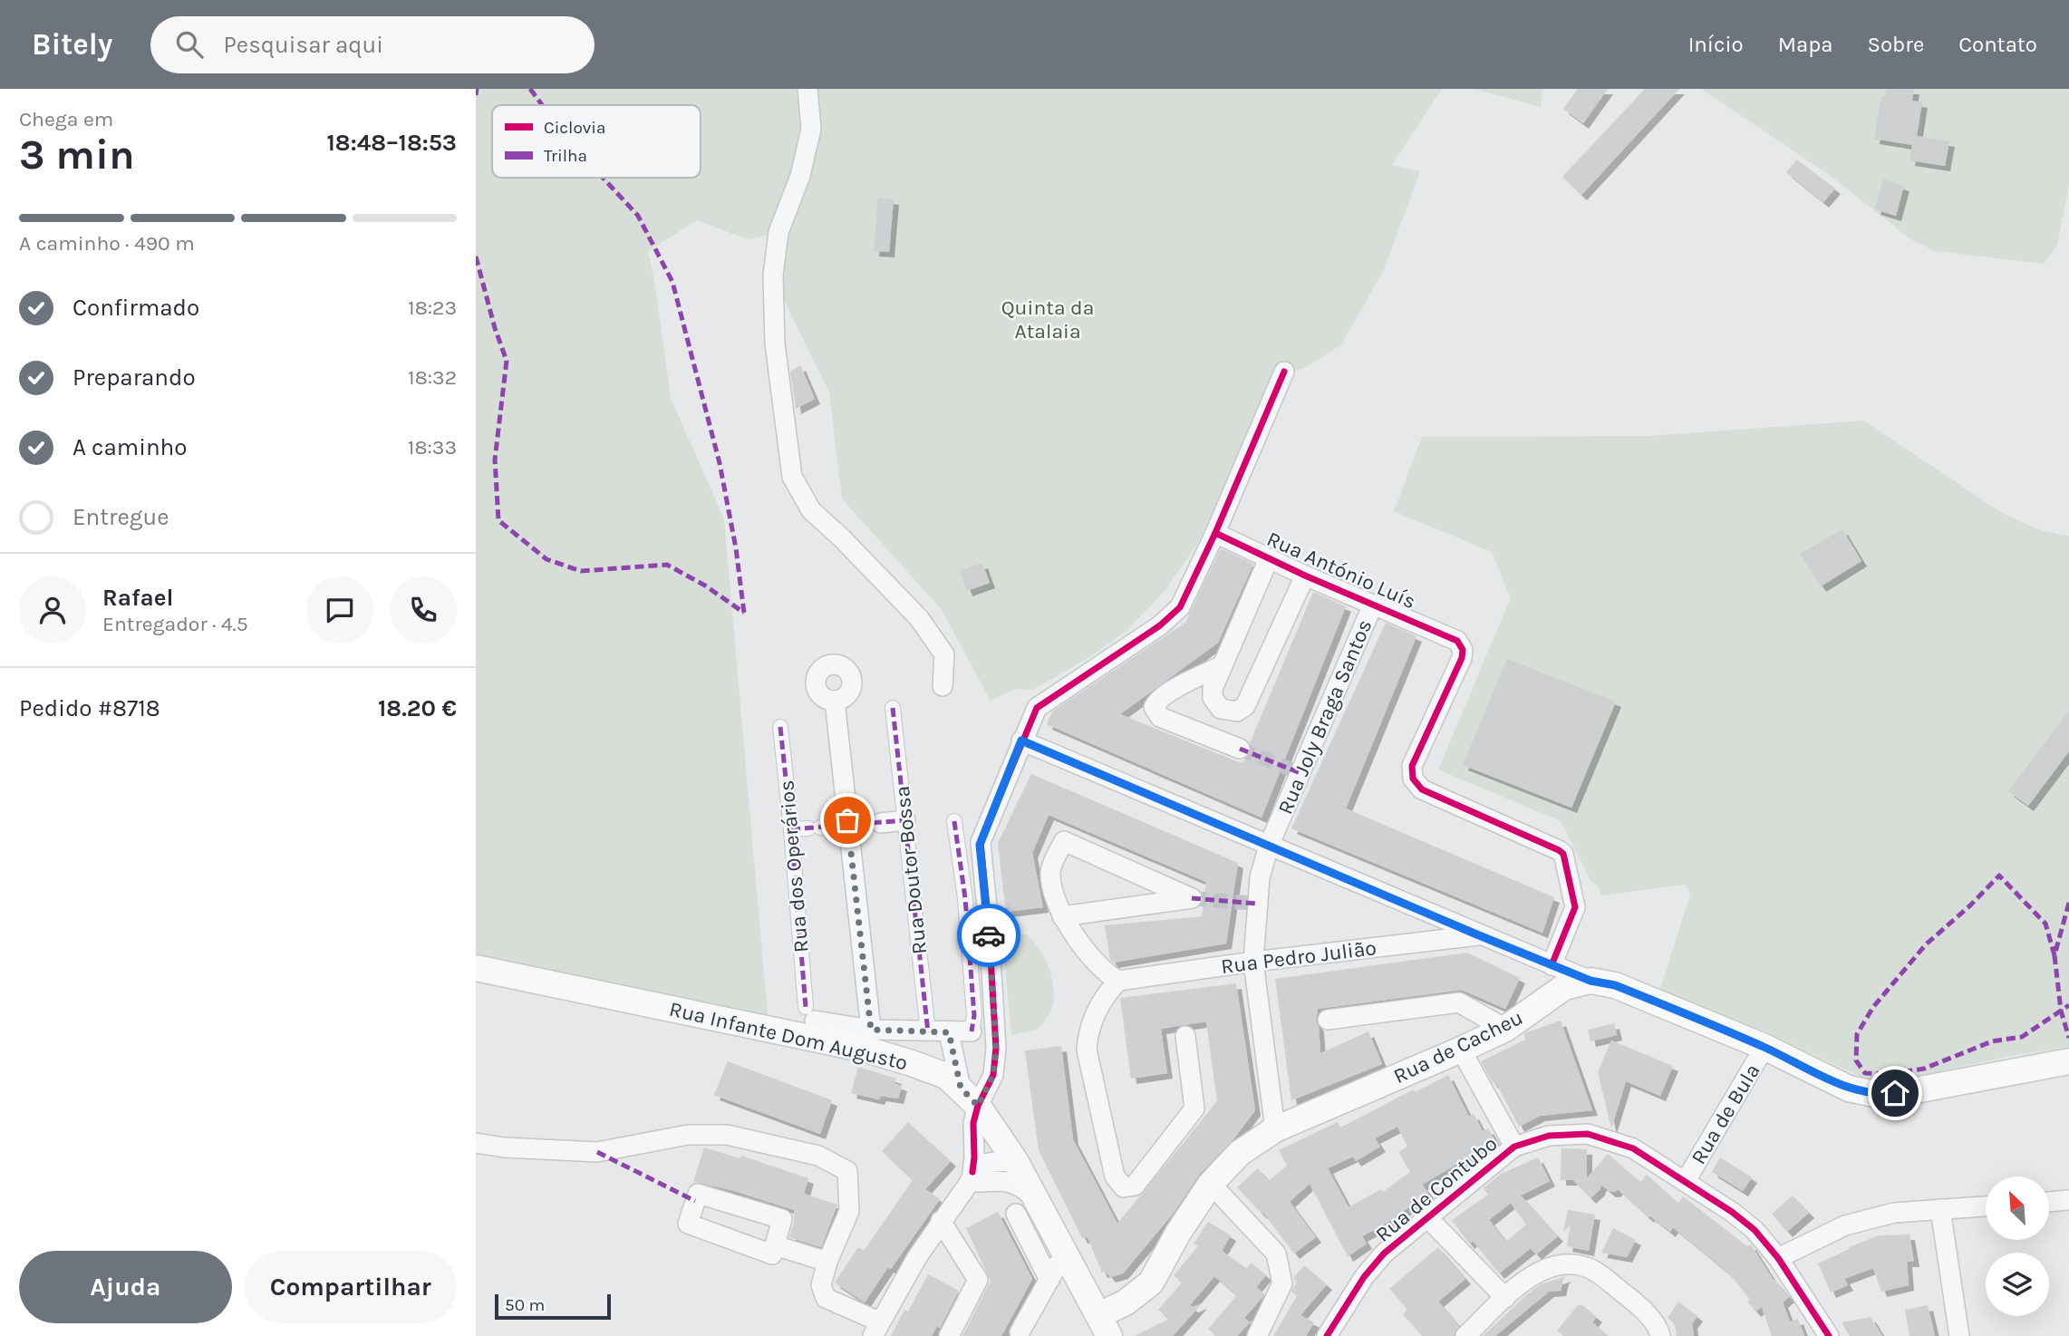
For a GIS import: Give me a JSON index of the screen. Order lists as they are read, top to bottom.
{
  "streets": {
    "main road": ["Rua Infante Dom Augusto", "Rua de Cacheu"],
    "street": [
      "Rua António Luís",
      "Rua Joly Braga Santos",
      "Rua dos Operários",
      "Rua Doutor Bossa",
      "Rua Pedro Julião",
      "Rua de Bula",
      "Rua de Contubo"
    ]
  },
  "crossings": [
    ["Rua António Luís", "Rua Joly Braga Santos"],
    ["Rua Joly Braga Santos", "Rua Pedro Julião"],
    ["Rua Joly Braga Santos", "Rua de Cacheu"],
    ["Rua Infante Dom Augusto", "Rua de Cacheu"],
    ["Rua de Cacheu", "Rua de Bula"],
    ["Rua de Bula", "Rua de Contubo"]
  ],
  "parks": ["Quinta da Atalaia"],
  "legend": ["Ciclovia", "Trilha"],
  "scale_bar": "50 m",
  "north": "top left",
  "page": {
    "header": "Bitely",
    "search": "Pesquisar aqui",
    "nav": [
      "Início",
      "Mapa",
      "Sobre",
      "Contato"
    ],
    "heading": ["3 min", "Chega em", "18:48–18:53"],
    "panel": [
      "Rafael",
      "Entregador · 4.5",
      "Pedido #8718",
      "18.20 €"
    ],
    "bar": "A caminho · 490 m",
    "list": [
      ["Confirmado", "18:23"],
      ["Preparando", "18:32"],
      ["A caminho", "18:33"],
      "Entregue"
    ],
    "buttons": ["Ajuda", "Compartilhar"],
    "scale": "50 m"
  }
}
